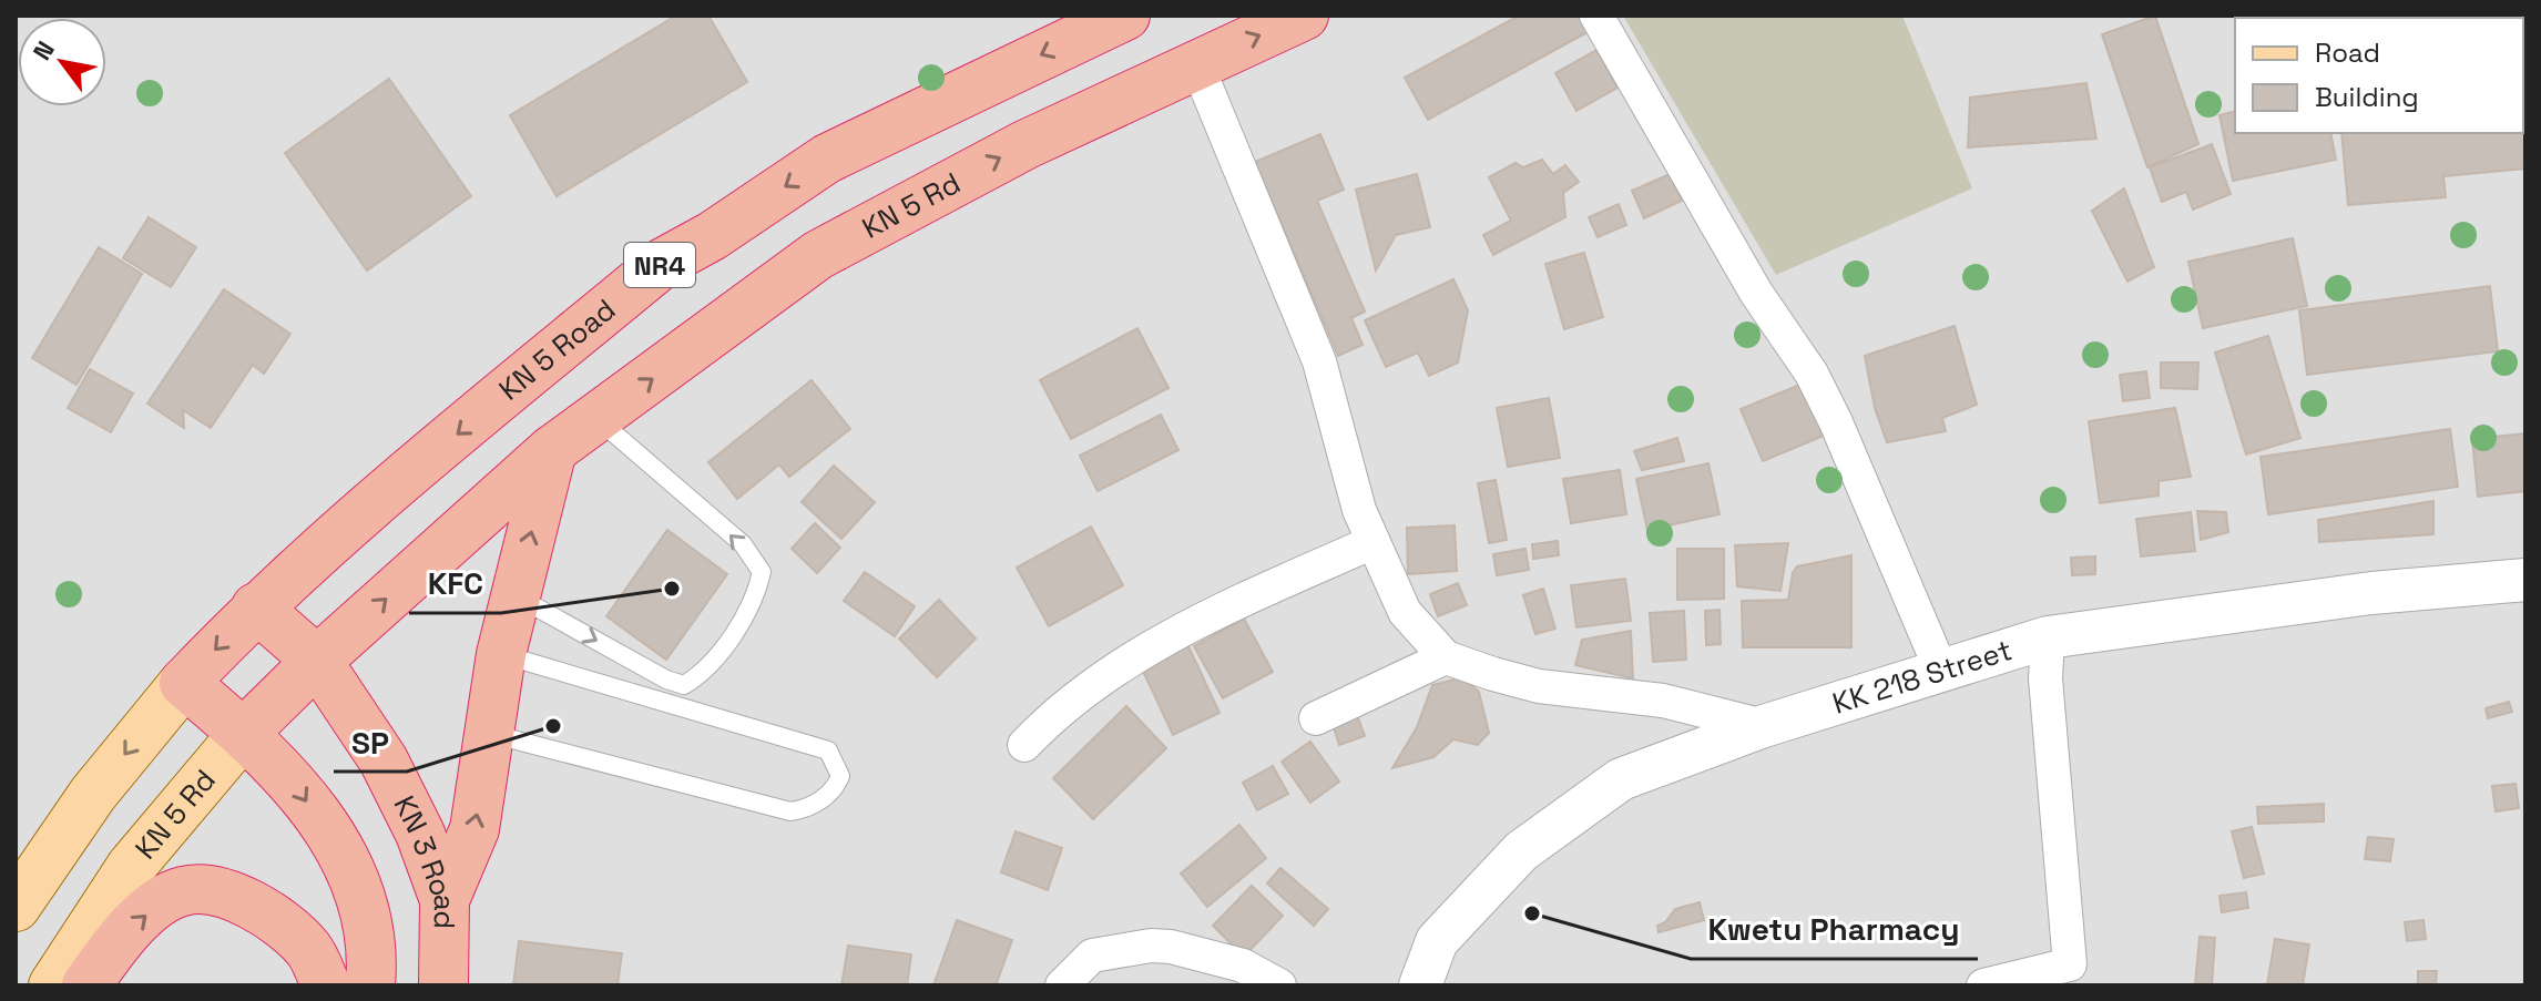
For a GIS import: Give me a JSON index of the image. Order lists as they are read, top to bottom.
{
  "streets": {
    "highway": [
      "KN 5 Rd",
      "NR4",
      "KN 5 Road",
      "KN 3 Road"
    ],
    "street": ["KK 218 Street"]
  },
  "crossings": [
    ["KN 5 Rd", "KN 3 Road"],
    ["NR4", "KN 5 Road"],
    ["NR4", "KN 3 Road"],
    ["KN 5 Road", "KN 3 Road"]
  ],
  "one_way": ["KN 5 Rd", "KN 5 Road"],
  "places": ["KFC", "SP", "Kwetu Pharmacy"],
  "legend": ["Road", "Building"],
  "north": "top left"
}
